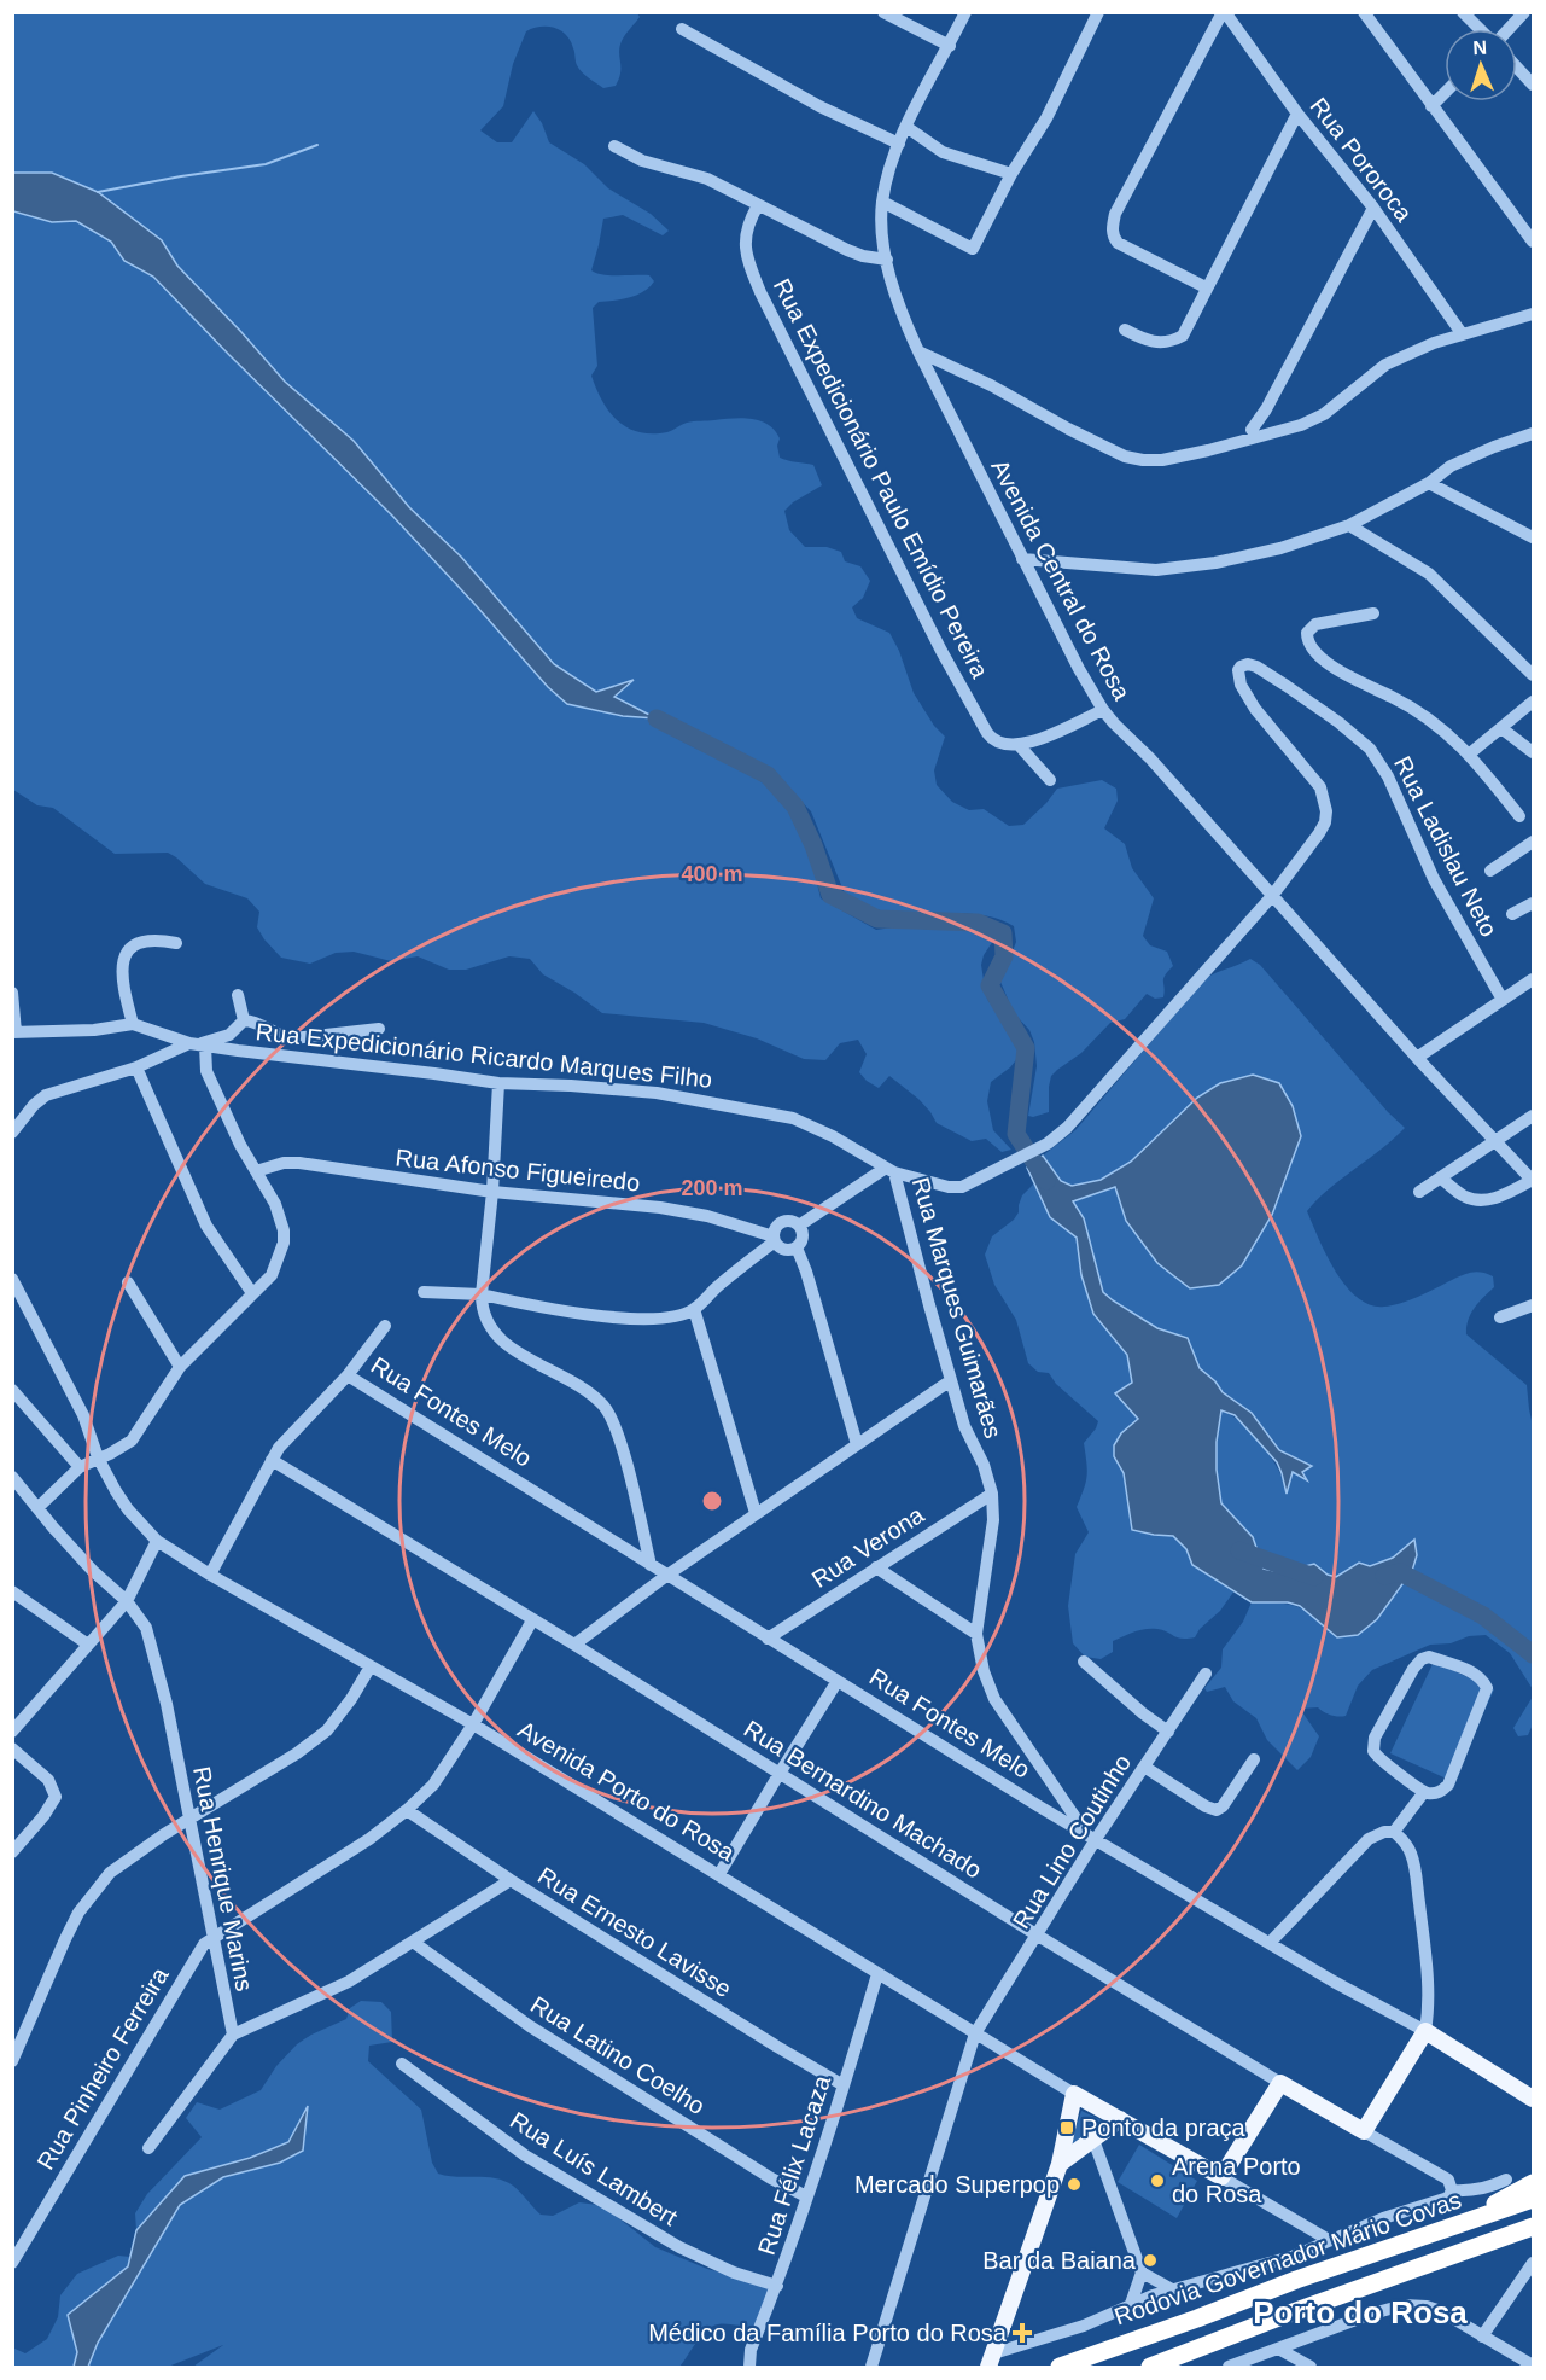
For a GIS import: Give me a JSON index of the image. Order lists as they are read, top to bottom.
{
  "streets": {
    "highway": ["Rodovia Governador Mário Covas"],
    "main road": ["Rua Fontes Melo", "Avenida Porto do Rosa", "Rua Bernardino Machado"],
    "street": [
      "Rua Pororoca",
      "Rua Expedicionário Paulo Emídio Pereira",
      "Avenida Central do Rosa",
      "Rua Ladislau Neto",
      "Rua Expedicionário Ricardo Marques Filho",
      "Rua Afonso Figueiredo",
      "Rua Marques Guimarães",
      "Rua Verona",
      "Rua Lino Coutinho",
      "Rua Henrique Marins",
      "Rua Ernesto Lavisse",
      "Rua Latino Coelho",
      "Rua Pinheiro Ferreira",
      "Rua Félix Lacaza",
      "Rua Luís Lambert"
    ]
  },
  "crossings": [
    ["Avenida Central do Rosa", "Rua Ladislau Neto"],
    ["Avenida Central do Rosa", "Rua Marques Guimarães"],
    ["Rua Ladislau Neto", "Rua Marques Guimarães"],
    ["Rua Expedicionário Ricardo Marques Filho", "Rua Marques Guimarães"],
    ["Rua Marques Guimarães", "Rua Fontes Melo"],
    ["Rua Marques Guimarães", "Rua Verona"],
    ["Rua Fontes Melo", "Rua Verona"],
    ["Rua Fontes Melo", "Rua Lino Coutinho"],
    ["Avenida Porto do Rosa", "Rua Lino Coutinho"],
    ["Avenida Porto do Rosa", "Rua Pinheiro Ferreira"],
    ["Avenida Porto do Rosa", "Rua Félix Lacaza"],
    ["Rua Bernardino Machado", "Rua Lino Coutinho"],
    ["Rua Bernardino Machado", "Rua Pinheiro Ferreira"],
    ["Rua Henrique Marins", "Rua Pinheiro Ferreira"],
    ["Rua Ernesto Lavisse", "Rua Pinheiro Ferreira"],
    ["Rua Ernesto Lavisse", "Rua Félix Lacaza"],
    ["Rua Latino Coelho", "Rua Félix Lacaza"],
    ["Rua Félix Lacaza", "Rua Luís Lambert"]
  ],
  "districts": ["Porto do Rosa"],
  "places": {
    "transit": ["Ponto da praça"],
    "other": ["Arena Porto do Rosa", "Mercado Superpop", "Bar da Baiana"],
    "health": ["Médico da Família Porto do Rosa"]
  },
  "north": "top",
  "rings": ["400 m", "200 m"]
}
